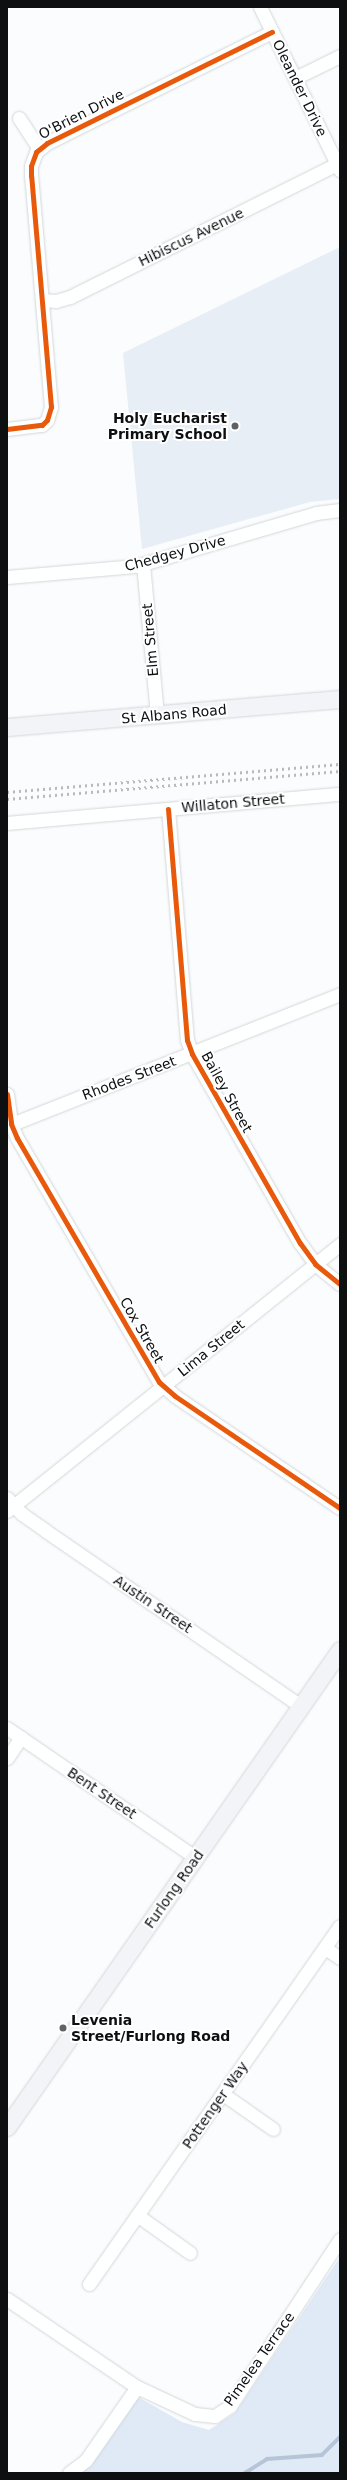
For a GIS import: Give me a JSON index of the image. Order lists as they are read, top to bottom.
{
  "streets": {
    "main road": ["St Albans Road", "Furlong Road"],
    "street": [
      "Oleander Drive",
      "O'Brien Drive",
      "Hibiscus Avenue",
      "Chedgey Drive",
      "Elm Street",
      "Willaton Street",
      "Rhodes Street",
      "Bailey Street",
      "Cox Street",
      "Lima Street",
      "Austin Street",
      "Bent Street",
      "Pottenger Way",
      "Pimelea Terrace"
    ]
  },
  "crossings": [
    ["Oleander Drive", "O'Brien Drive"],
    ["Oleander Drive", "Hibiscus Avenue"],
    ["O'Brien Drive", "Hibiscus Avenue"],
    ["Chedgey Drive", "Elm Street"],
    ["Elm Street", "St Albans Road"],
    ["Willaton Street", "Bailey Street"],
    ["Rhodes Street", "Bailey Street"],
    ["Rhodes Street", "Cox Street"],
    ["Bailey Street", "Lima Street"],
    ["Cox Street", "Lima Street"],
    ["Lima Street", "Austin Street"],
    ["Austin Street", "Furlong Road"],
    ["Bent Street", "Furlong Road"]
  ],
  "places": ["Holy Eucharist Primary School", "Levenia Street/Furlong Road"]
}
